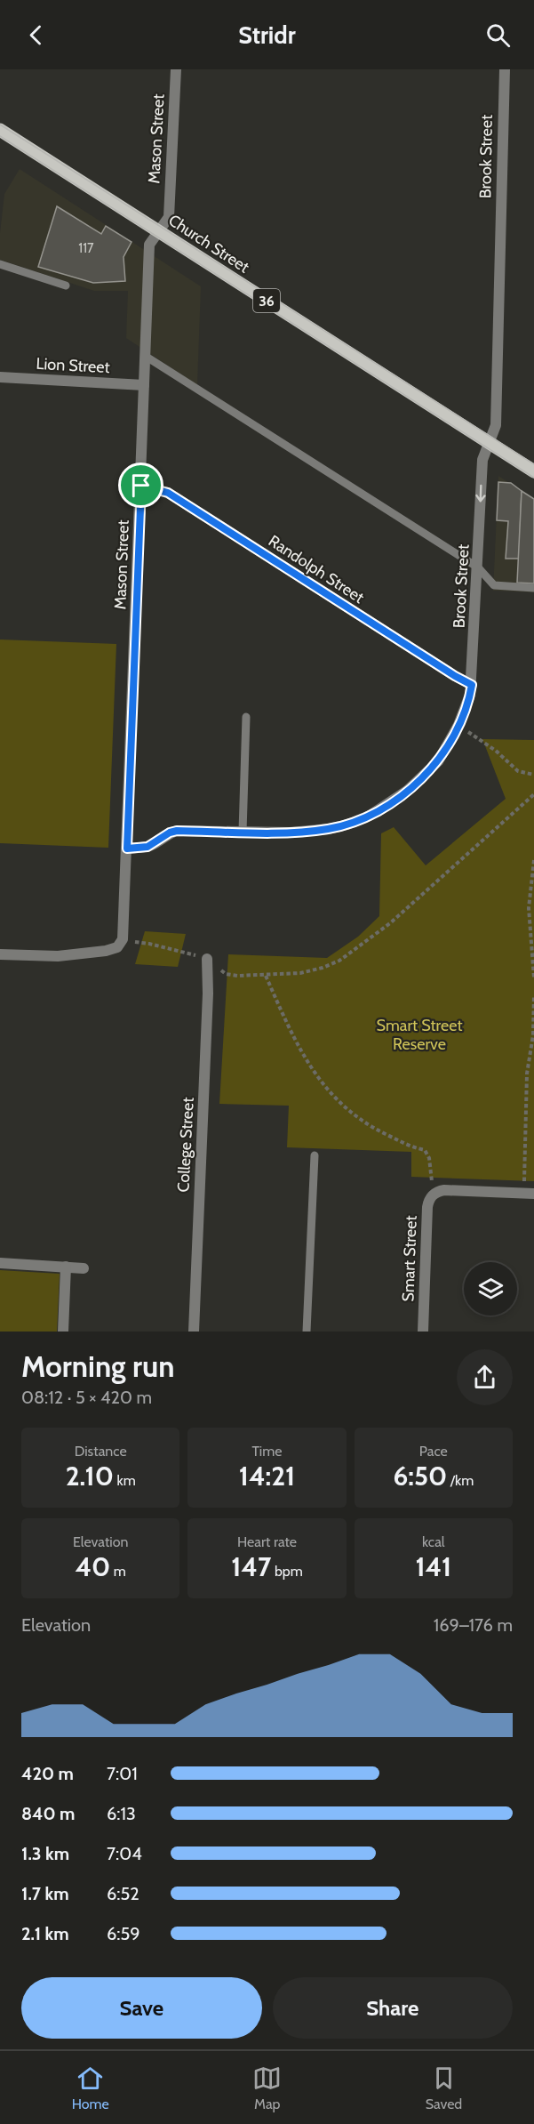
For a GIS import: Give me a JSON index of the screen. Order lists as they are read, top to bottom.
{
  "streets": {
    "main road": ["Church Street", "36"],
    "street": [
      "Mason Street",
      "Brook Street",
      "Lion Street",
      "Randolph Street",
      "College Street",
      "Smart Street"
    ]
  },
  "crossings": [
    ["Mason Street", "Brook Street"],
    ["Mason Street", "Church Street"],
    ["Mason Street", "Lion Street"],
    ["Mason Street", "Randolph Street"],
    ["Brook Street", "Church Street"],
    ["Brook Street", "Randolph Street"]
  ],
  "parks": ["Smart Street Reserve"],
  "house_numbers": ["117"],
  "page": {
    "header": "Stridr",
    "heading": ["Morning run", "08:12 · 5 × 420 m"],
    "stats": [
      ["Distance", "2.10 km"],
      ["Time", "14:21"],
      ["Pace", "6:50 /km"],
      ["Elevation", "40 m"],
      ["Heart rate", "147 bpm"],
      ["kcal", "141"]
    ],
    "chart": ["Elevation", "169–176 m"],
    "list": [
      {
        "name": "420 m",
        "note": "7:01"
      },
      {
        "name": "840 m",
        "note": "6:13"
      },
      {
        "name": "1.3 km",
        "note": "7:04"
      },
      {
        "name": "1.7 km",
        "note": "6:52"
      },
      {
        "name": "2.1 km",
        "note": "6:59"
      }
    ],
    "buttons": ["Save", "Share"],
    "tabs": ["Home", "Map", "Saved"]
  }
}
